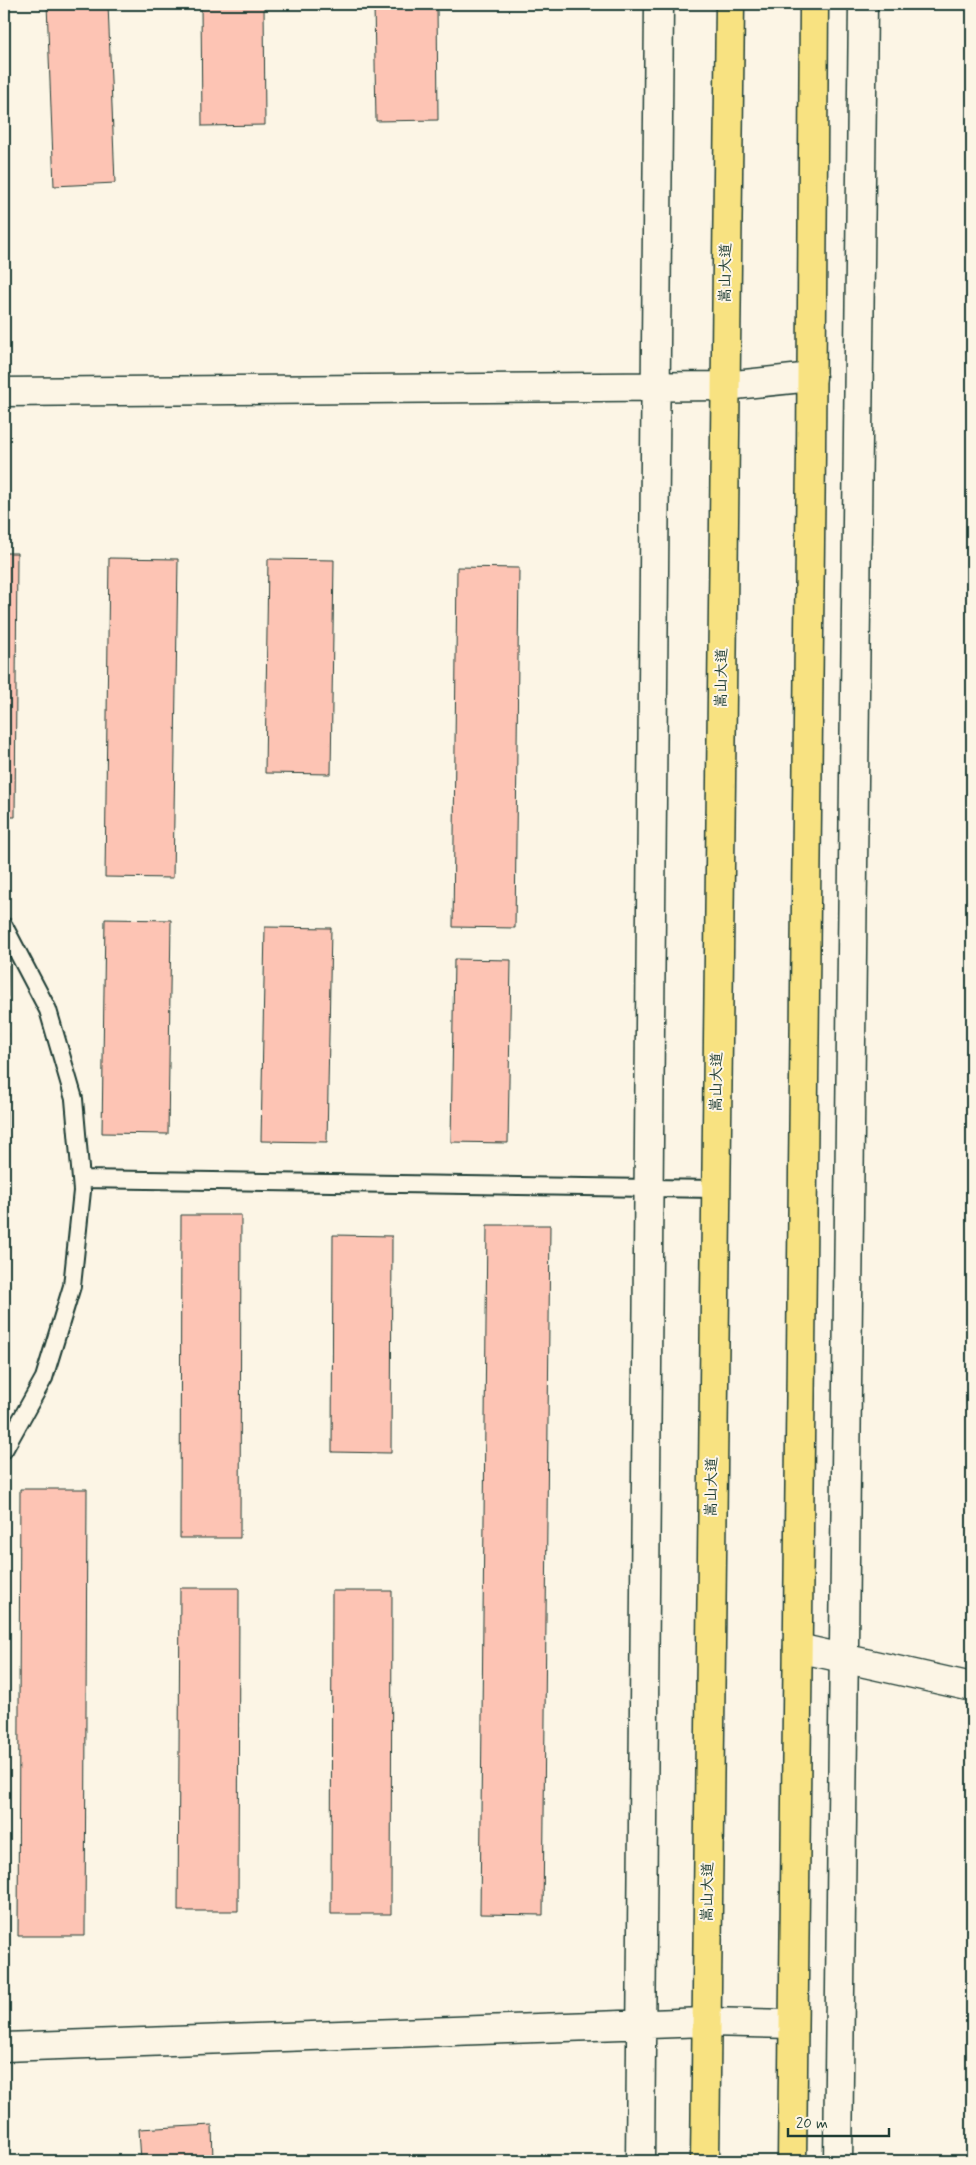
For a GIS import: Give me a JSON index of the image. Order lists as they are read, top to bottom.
{
  "streets": {
    "main road": ["嵩山大道"]
  },
  "scale_bar": "20 m"
}
